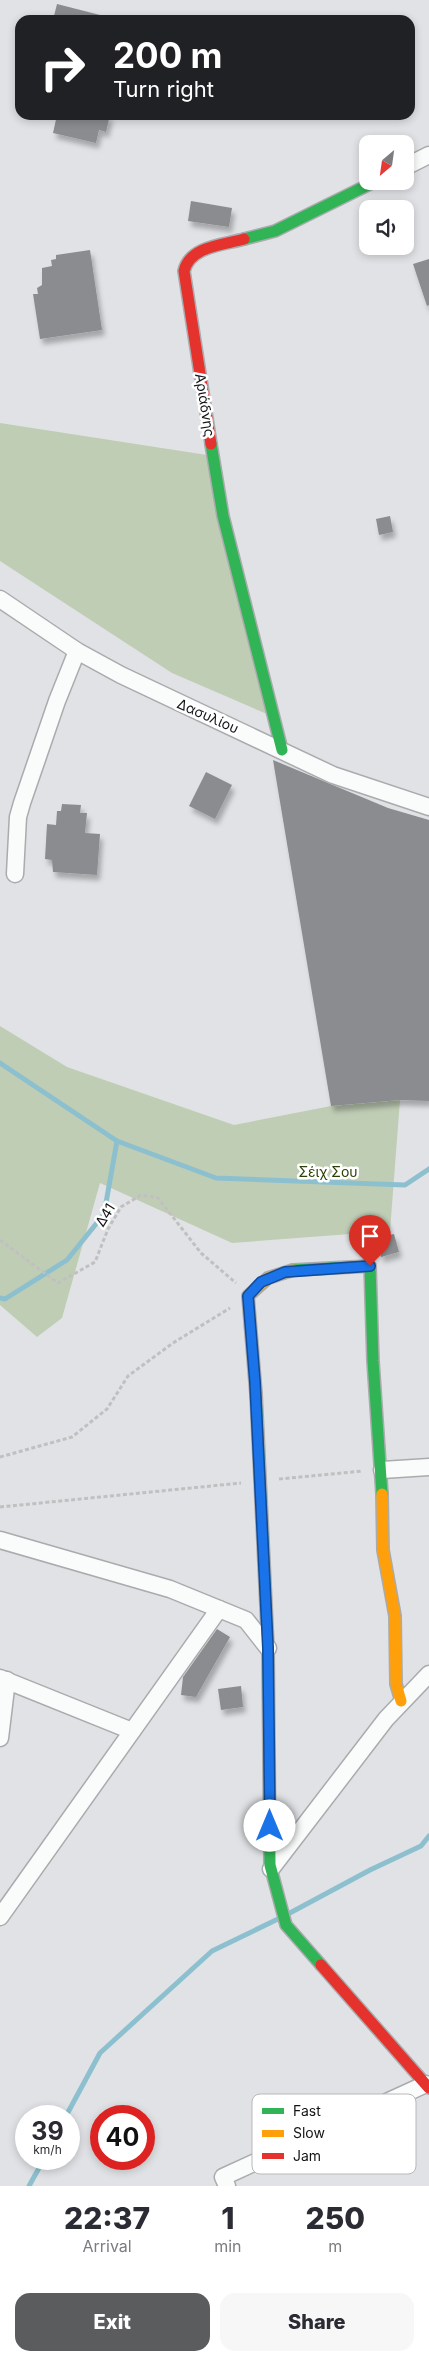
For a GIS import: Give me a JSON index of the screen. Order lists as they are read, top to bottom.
{
  "streets": {
    "street": ["Αριάδνης", "Δασυλίου"],
    "path": ["Δ41"]
  },
  "crossings": [
    ["Αριάδνης", "Δασυλίου"]
  ],
  "parks": ["Σέιχ Σου"],
  "legend": ["Fast", "Slow", "Jam"],
  "north": "bottom left",
  "page": {
    "turn": ["200 m", "Turn right"],
    "speed": "39 km/h",
    "limit": "40",
    "eta": [
      "22:37",
      "Arrival",
      "1",
      "min",
      "250",
      "m"
    ],
    "buttons": ["Exit", "Share"]
  }
}
